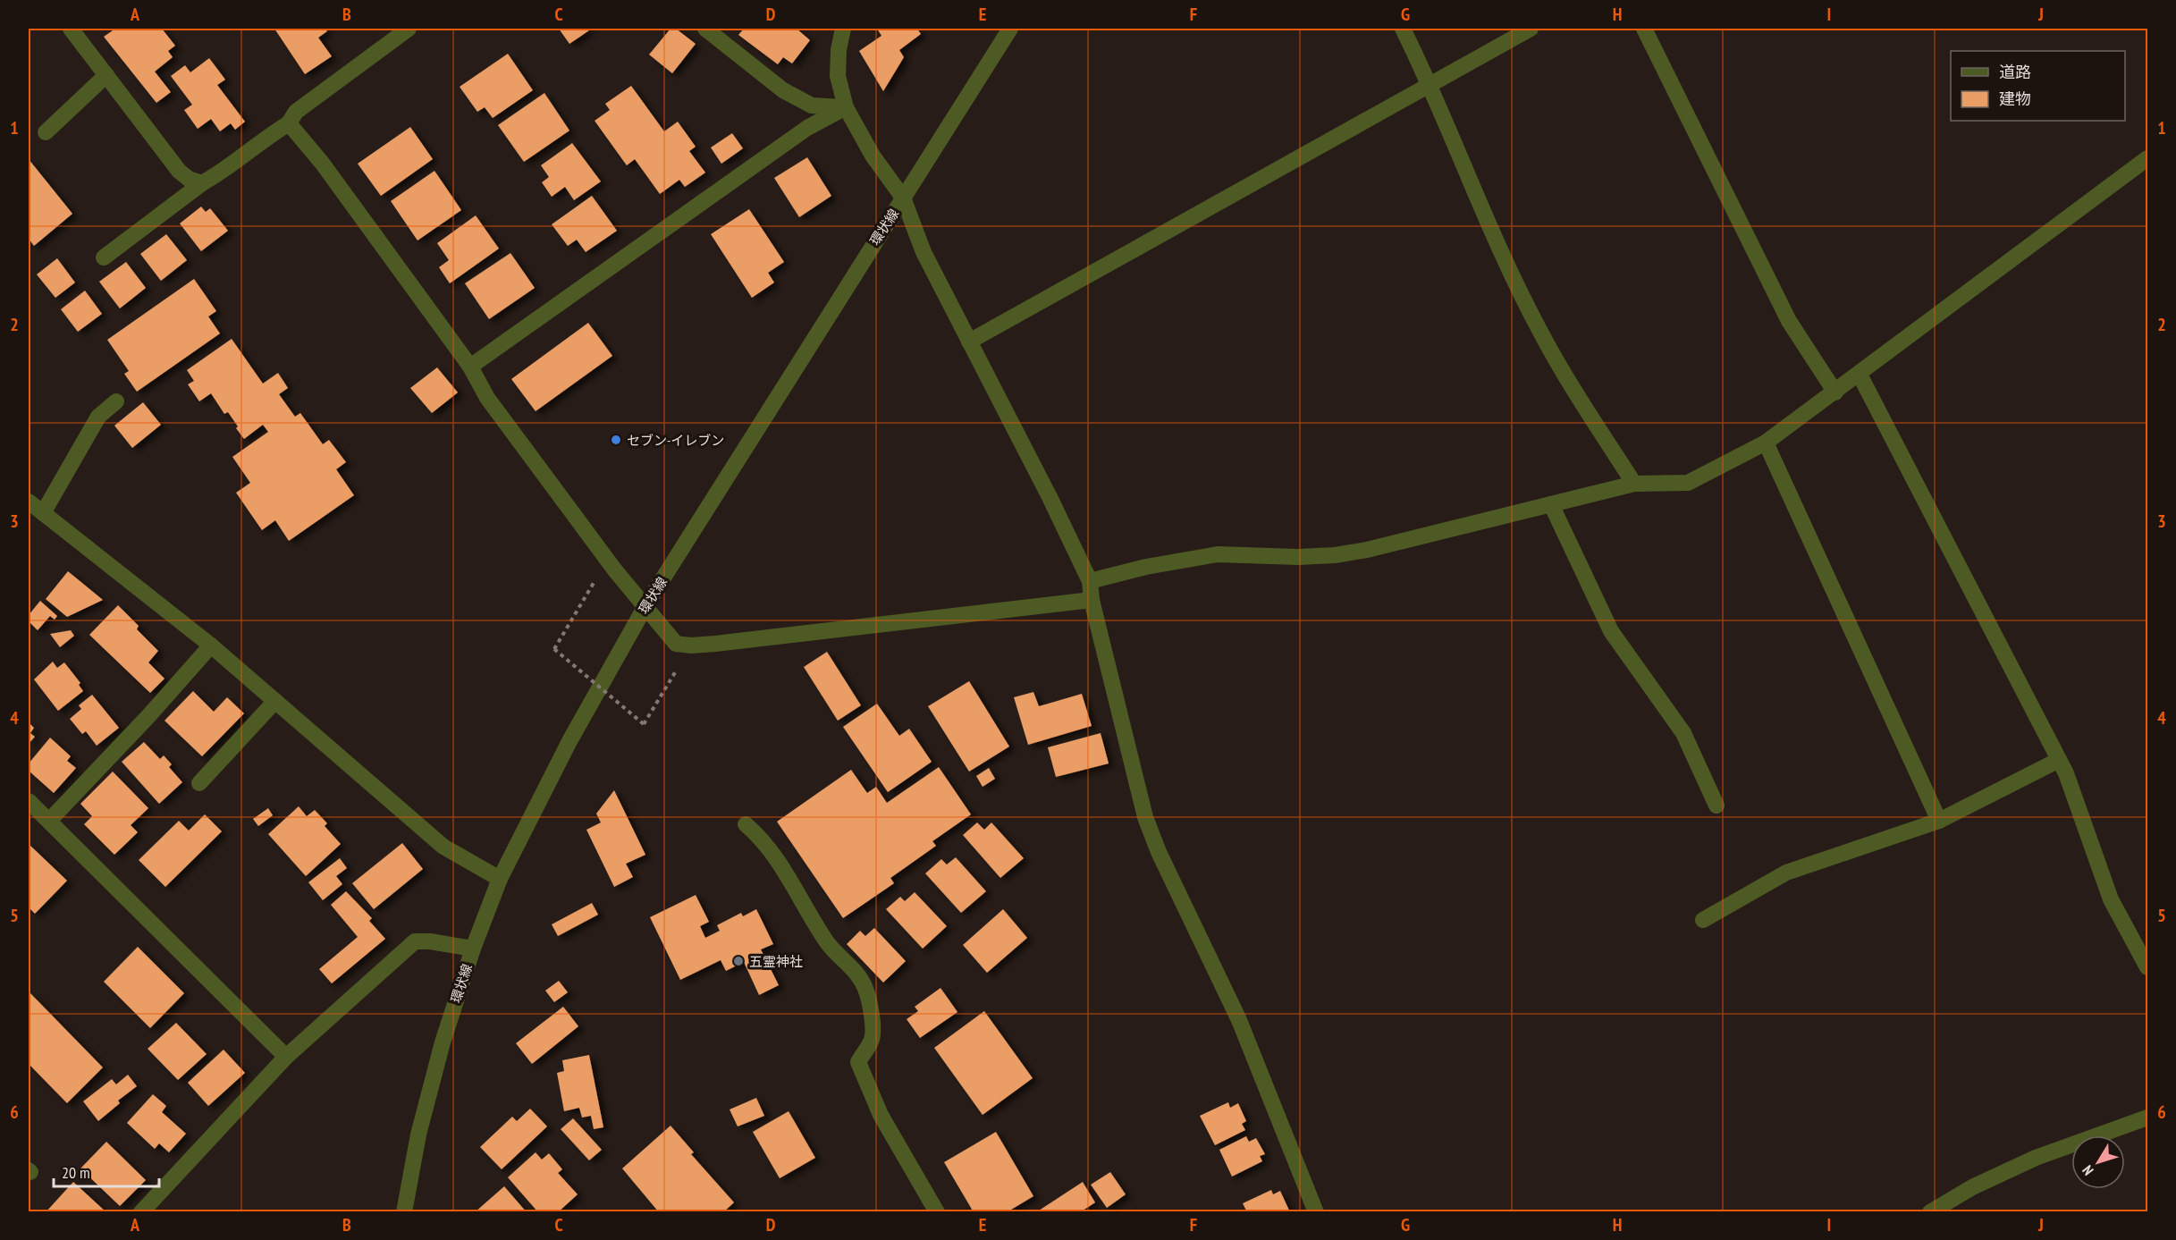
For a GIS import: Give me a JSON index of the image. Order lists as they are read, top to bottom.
{
  "streets": {
    "street": ["環状線"]
  },
  "places": ["セブン-イレブン", "五霊神社"],
  "legend": ["道路", "建物"],
  "scale_bar": "20 m",
  "north": "bottom left",
  "grid": {
    "columns": [
      "A",
      "B",
      "C",
      "D",
      "E",
      "F",
      "G",
      "H",
      "I",
      "J"
    ],
    "rows": [
      "1",
      "2",
      "3",
      "4",
      "5",
      "6"
    ]
  }
}
